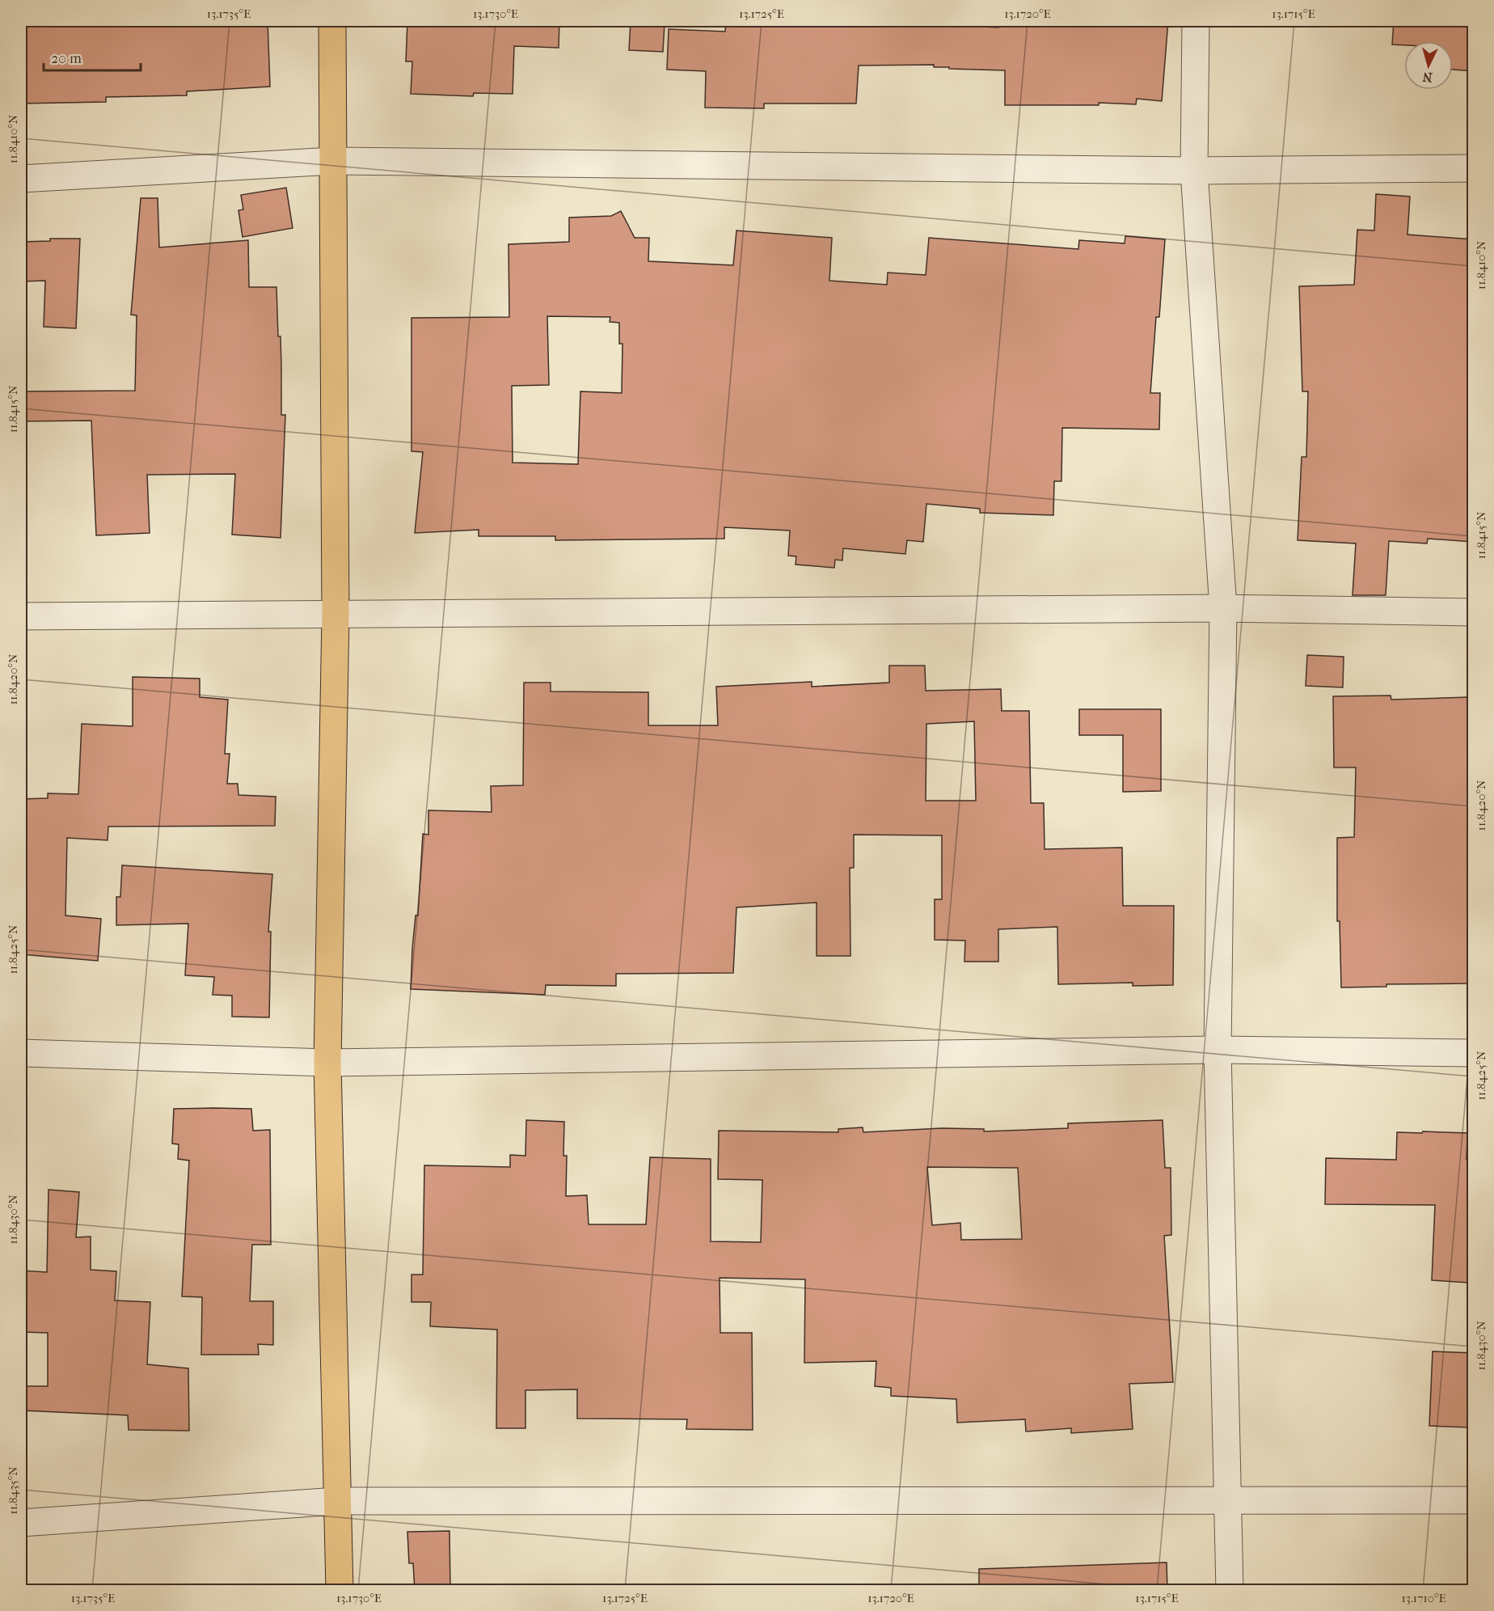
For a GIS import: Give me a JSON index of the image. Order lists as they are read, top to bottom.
{
  "scale_bar": "20 m",
  "north": "bottom",
  "coordinates": [
    "13.1735°E",
    "13.1730°E",
    "13.1725°E",
    "13.1720°E",
    "13.1715°E",
    "11.8410°N",
    "11.8415°N",
    "11.8420°N",
    "11.8425°N",
    "11.8430°N",
    "11.8435°N",
    "13.1710°E"
  ]
}
